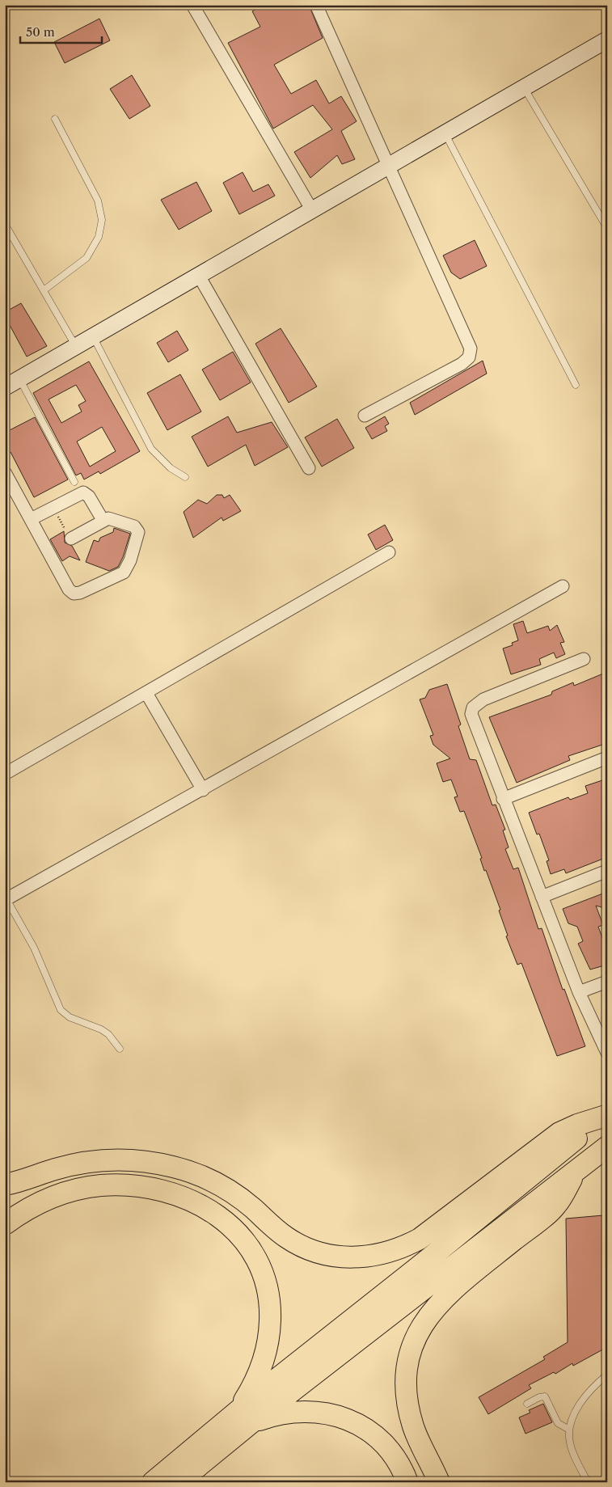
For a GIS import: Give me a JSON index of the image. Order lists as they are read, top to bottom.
{
  "scale_bar": "50 m"
}
